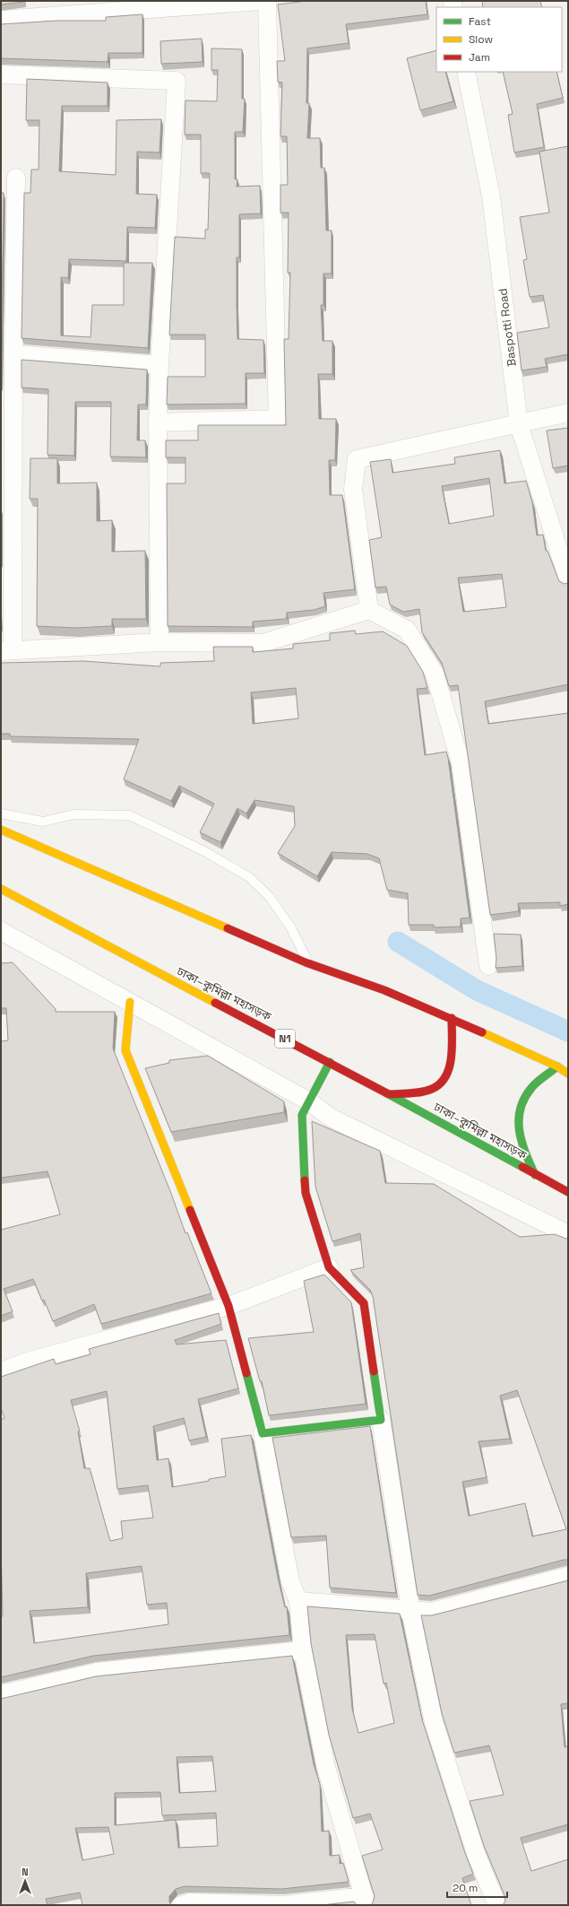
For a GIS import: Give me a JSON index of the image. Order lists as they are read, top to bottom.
{
  "streets": {
    "main road": ["ঢাকা–কুমিল্লা মহাসড়ক", "N1"],
    "street": ["Baspotti Road"]
  },
  "legend": ["Fast", "Slow", "Jam"],
  "scale_bar": "20 m",
  "north": "top"
}
